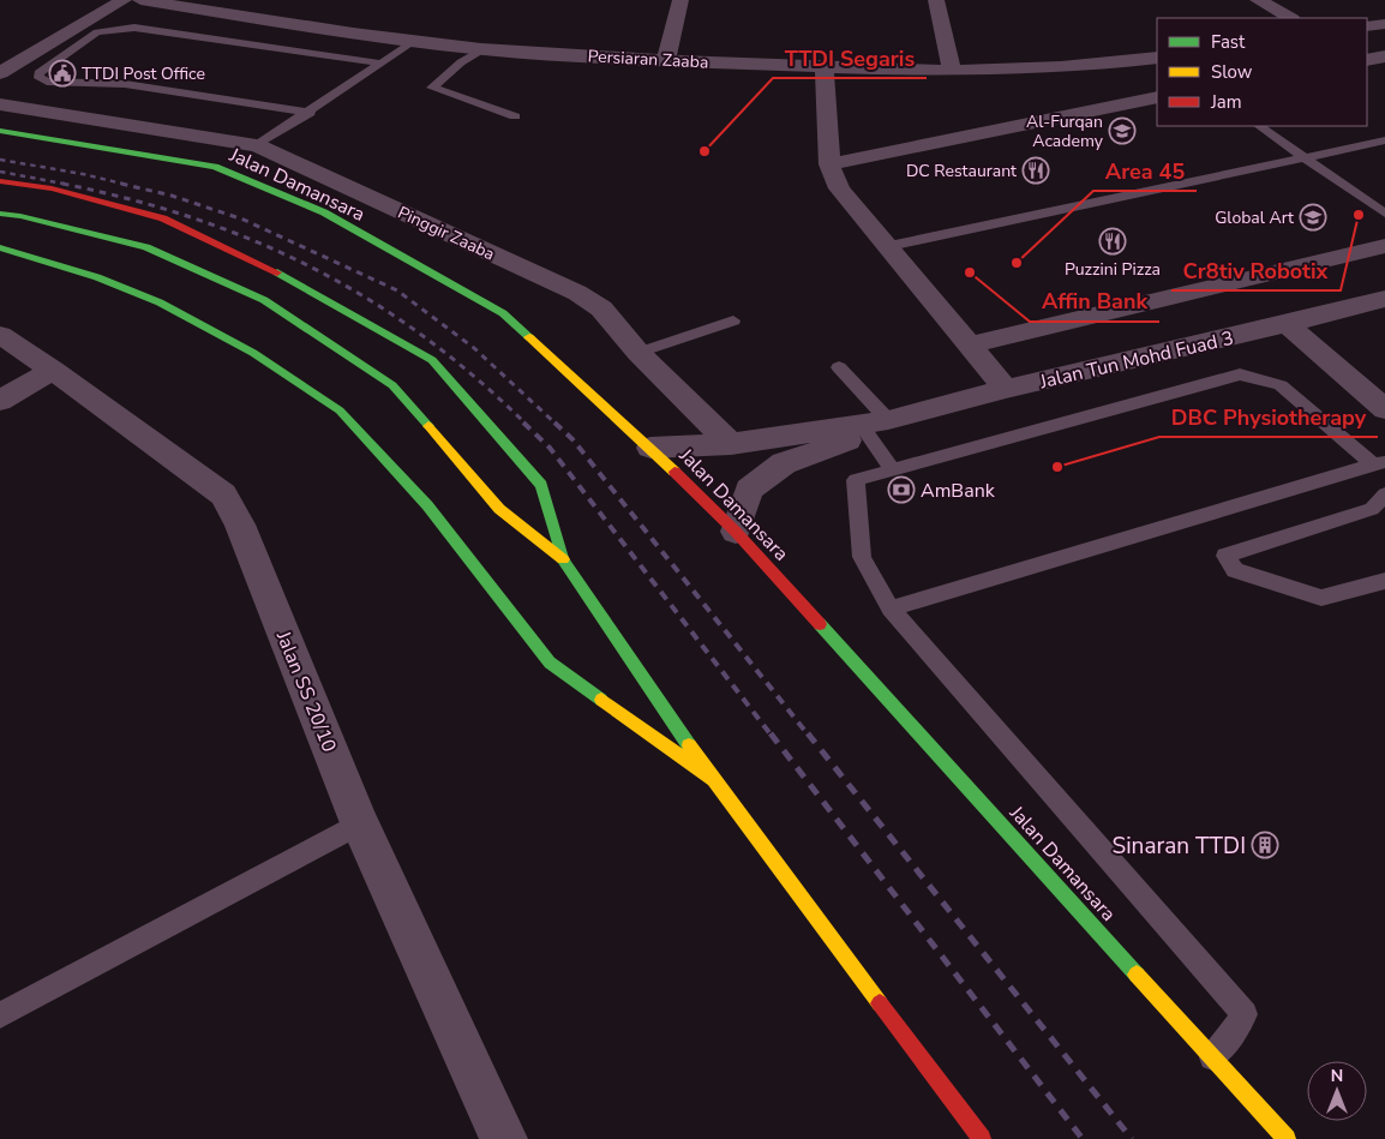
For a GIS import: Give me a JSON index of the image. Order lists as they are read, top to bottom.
{
  "streets": {
    "main road": ["Jalan Damansara"],
    "street": [
      "Persiaran Zaaba",
      "Pinggir Zaaba",
      "Jalan Tun Mohd Fuad 3",
      "Jalan SS 20/10"
    ]
  },
  "crossings": [
    ["Jalan Damansara", "Jalan Tun Mohd Fuad 3"],
    ["Pinggir Zaaba", "Jalan Tun Mohd Fuad 3"]
  ],
  "places": {
    "public building": ["TTDI Post Office"],
    "school or university": ["Al-Furqan Academy", "Global Art"],
    "other": [
      "TTDI Segaris",
      "Cr8tiv Robotix",
      "Area 45",
      "Affin Bank",
      "DBC Physiotherapy"
    ],
    "restaurant": ["DC Restaurant", "Puzzini Pizza"],
    "bank": ["AmBank"],
    "building": ["Sinaran TTDI"]
  },
  "legend": ["Fast", "Slow", "Jam"],
  "north": "top"
}
